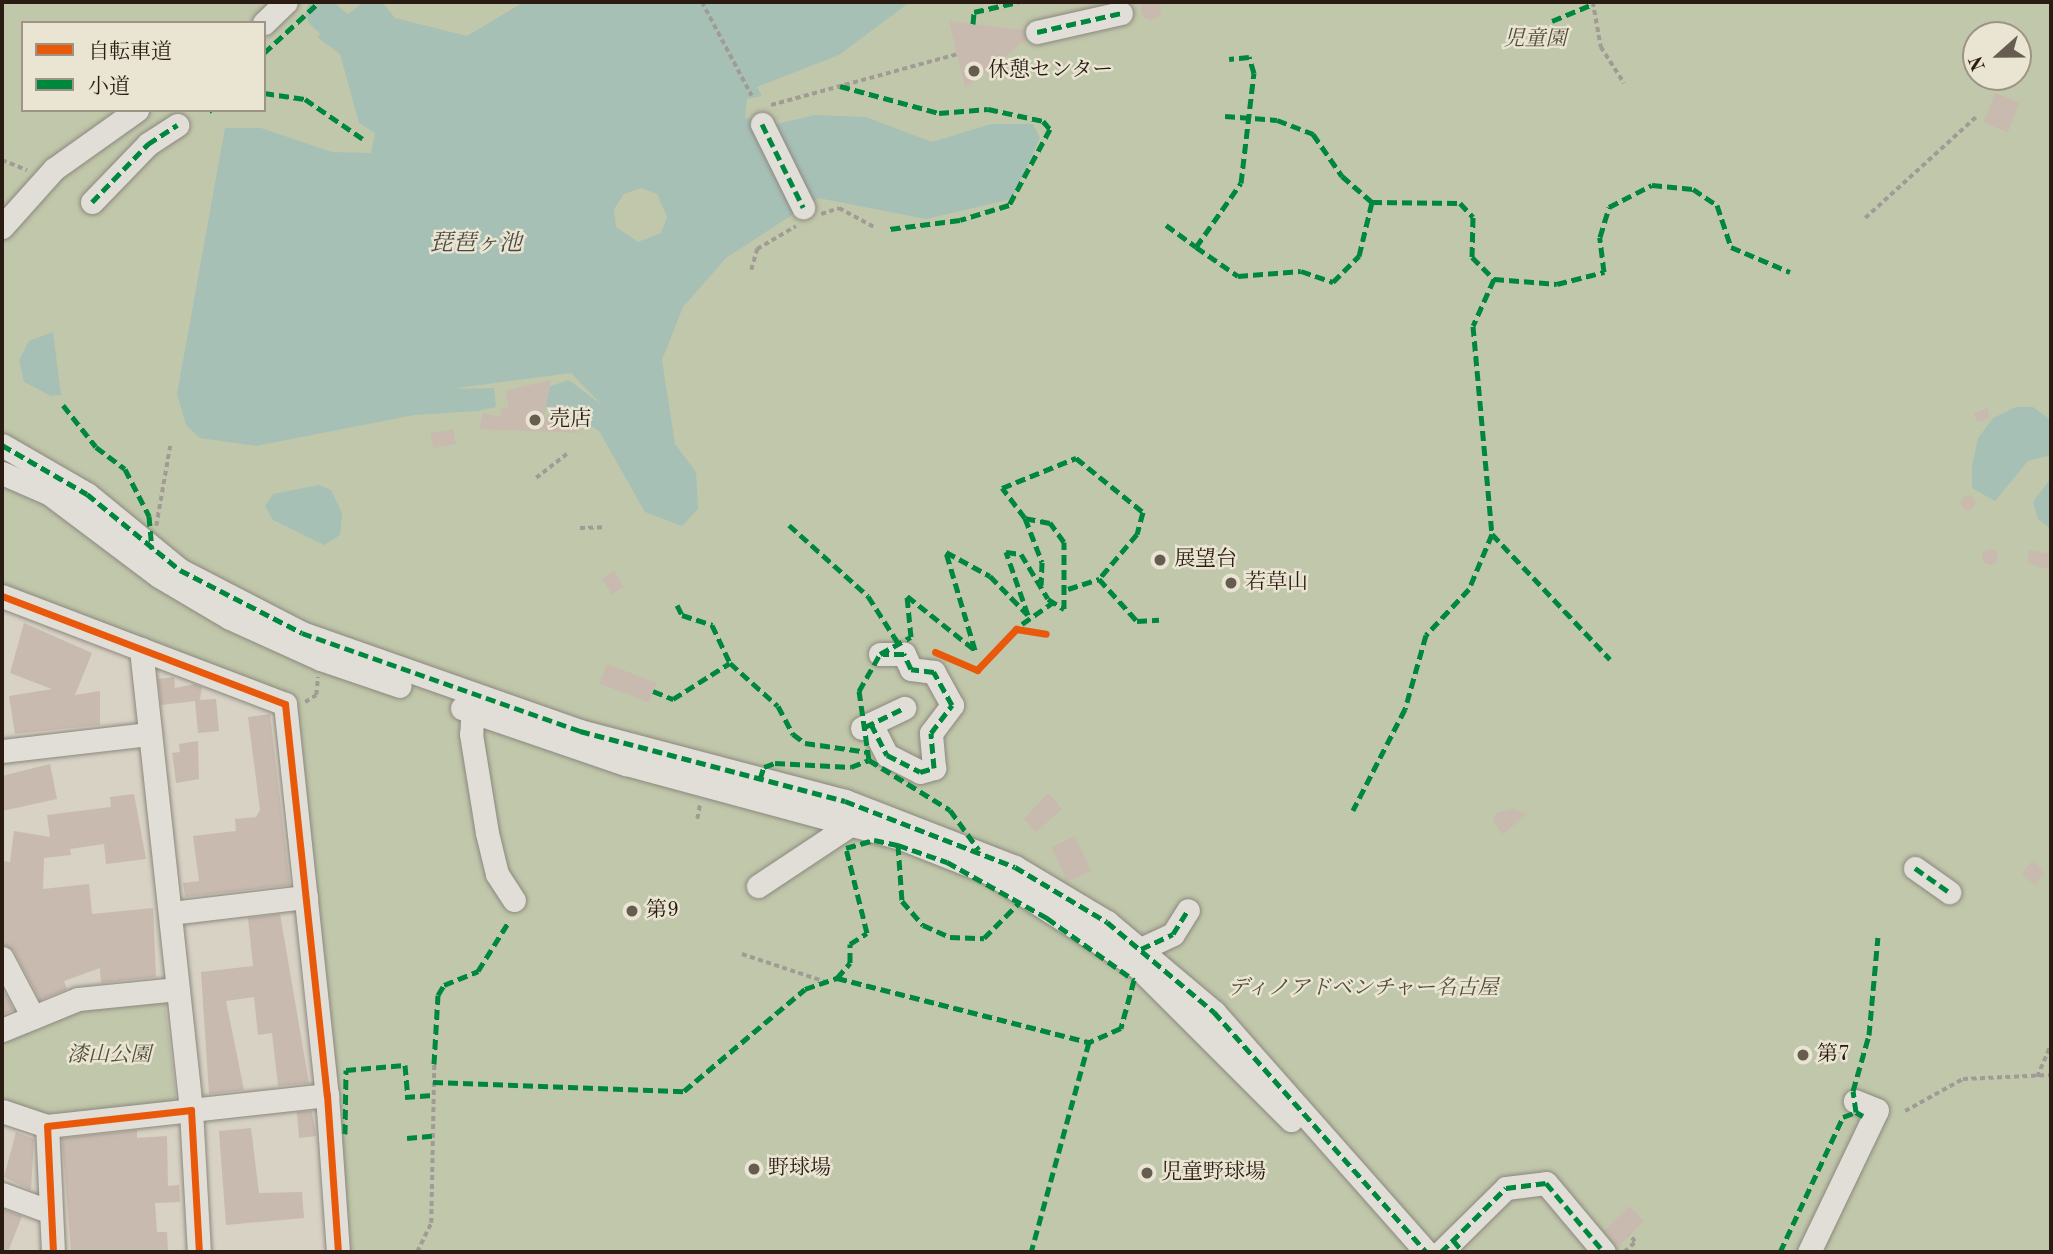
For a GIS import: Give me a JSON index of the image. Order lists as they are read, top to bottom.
{
  "water": ["琵琶ヶ池"],
  "parks": ["児童園", "ディノアドベンチャー名古屋", "漆山公園"],
  "places": [
    "休憩センター",
    "売店",
    "展望台",
    "若草山",
    "第9",
    "第7",
    "野球場",
    "児童野球場"
  ],
  "legend": ["自転車道", "小道"],
  "north": "left"
}
